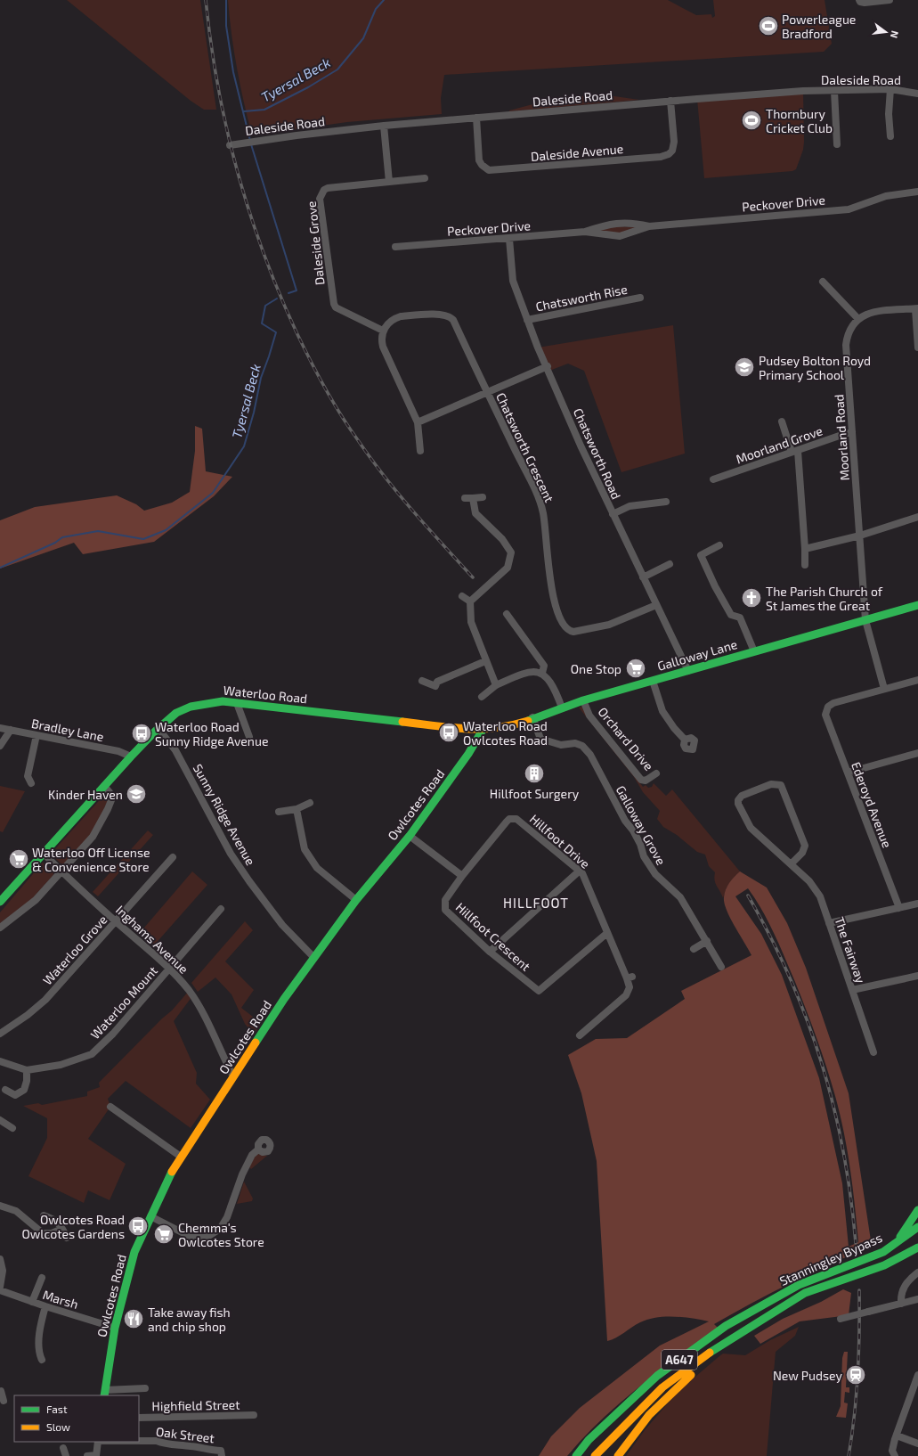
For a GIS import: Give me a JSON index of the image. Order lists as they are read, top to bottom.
{
  "streets": {
    "main road": [
      "Galloway Lane",
      "Waterloo Road",
      "Owlcotes Road",
      "Stanningley Bypass",
      "A647"
    ],
    "street": [
      "Daleside Road",
      "Daleside Avenue",
      "Peckover Drive",
      "Daleside Grove",
      "Chatsworth Rise",
      "Moorland Road",
      "Moorland Grove",
      "Chatsworth Crescent",
      "Chatsworth Road",
      "Bradley Lane",
      "Orchard Drive",
      "Ederoyd Avenue",
      "Sunny Ridge Avenue",
      "Galloway Grove",
      "Hillfoot Drive",
      "Hillfoot Crescent",
      "Inghams Avenue",
      "Waterloo Grove",
      "The Fairway",
      "Waterloo Mount",
      "Marsh",
      "Highfield Street",
      "Oak Street"
    ]
  },
  "crossings": [
    ["Daleside Road", "Daleside Avenue"],
    ["Peckover Drive", "Chatsworth Road"],
    ["Chatsworth Rise", "Chatsworth Road"],
    ["Moorland Road", "Moorland Grove"],
    ["Moorland Road", "Galloway Lane"],
    ["Moorland Road", "Ederoyd Avenue"],
    ["Chatsworth Crescent", "Chatsworth Road"],
    ["Chatsworth Road", "Galloway Lane"],
    ["Galloway Lane", "Waterloo Road"],
    ["Galloway Lane", "Orchard Drive"],
    ["Galloway Lane", "Owlcotes Road"],
    ["Galloway Lane", "Galloway Grove"],
    ["Waterloo Road", "Bradley Lane"],
    ["Waterloo Road", "Owlcotes Road"],
    ["Waterloo Road", "Sunny Ridge Avenue"],
    ["Waterloo Road", "Inghams Avenue"],
    ["Owlcotes Road", "Sunny Ridge Avenue"],
    ["Owlcotes Road", "Inghams Avenue"],
    ["Owlcotes Road", "Marsh"],
    ["Hillfoot Drive", "Hillfoot Crescent"],
    ["Inghams Avenue", "Waterloo Grove"],
    ["Inghams Avenue", "Waterloo Mount"],
    ["Stanningley Bypass", "A647"]
  ],
  "districts": ["HILLFOOT"],
  "water": ["Tyersal Beck"],
  "places": {
    "sports": ["Powerleague Bradford", "Thornbury Cricket Club"],
    "school or university": ["Pudsey Bolton Royd Primary School", "Kinder Haven"],
    "church": ["The Parish Church of St James the Great"],
    "supermarket": ["One Stop", "Waterloo Off License & Convenience Store", "Chemma's Owlcotes Store"],
    "bus stop": ["Waterloo Road Owlcotes Road", "Waterloo Road Sunny Ridge Avenue", "Owlcotes Road Owlcotes Gardens"],
    "building": ["Hillfoot Surgery"],
    "restaurant": ["Take away fish and chip shop"],
    "station": ["New Pudsey"]
  },
  "legend": ["Fast", "Slow"],
  "north": "right"
}
